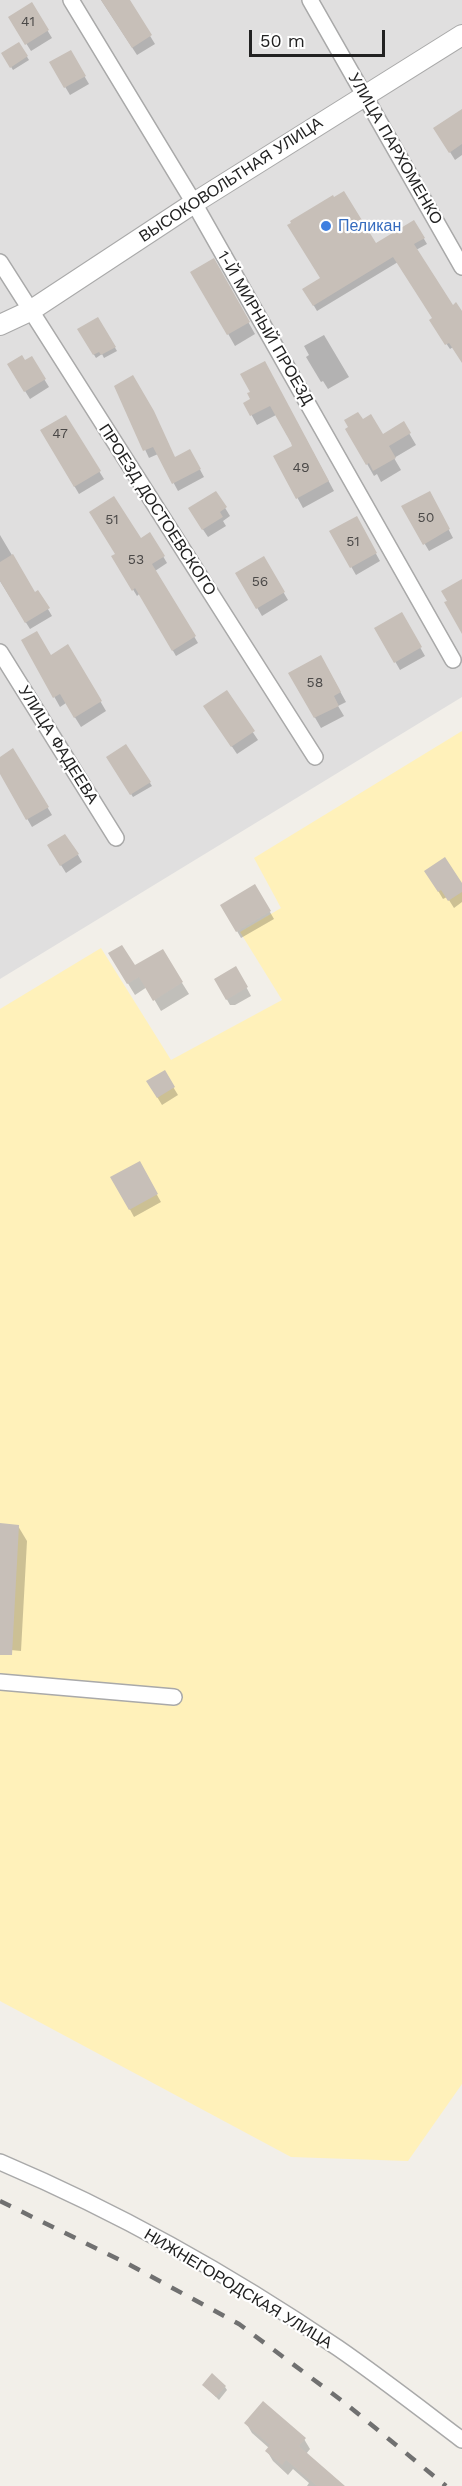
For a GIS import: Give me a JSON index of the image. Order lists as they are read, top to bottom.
{
  "streets": {
    "street": [
      "УЛИЦА ПАРХОМЕНКО",
      "ВЫСОКОВОЛЬТНАЯ УЛИЦА",
      "1-Й МИРНЫЙ ПРОЕЗД",
      "ПРОЕЗД ДОСТОЕВСКОГО",
      "УЛИЦА ФАДЕЕВА",
      "НИЖНЕГОРОДСКАЯ УЛИЦА"
    ]
  },
  "crossings": [
    ["УЛИЦА ПАРХОМЕНКО", "ВЫСОКОВОЛЬТНАЯ УЛИЦА"],
    ["ВЫСОКОВОЛЬТНАЯ УЛИЦА", "1-Й МИРНЫЙ ПРОЕЗД"],
    ["ВЫСОКОВОЛЬТНАЯ УЛИЦА", "ПРОЕЗД ДОСТОЕВСКОГО"]
  ],
  "places": ["Пеликан"],
  "house_numbers": [
    "41",
    "47",
    "49",
    "50",
    "51",
    "51",
    "53",
    "56",
    "58"
  ],
  "scale_bar": "50 m"
}
